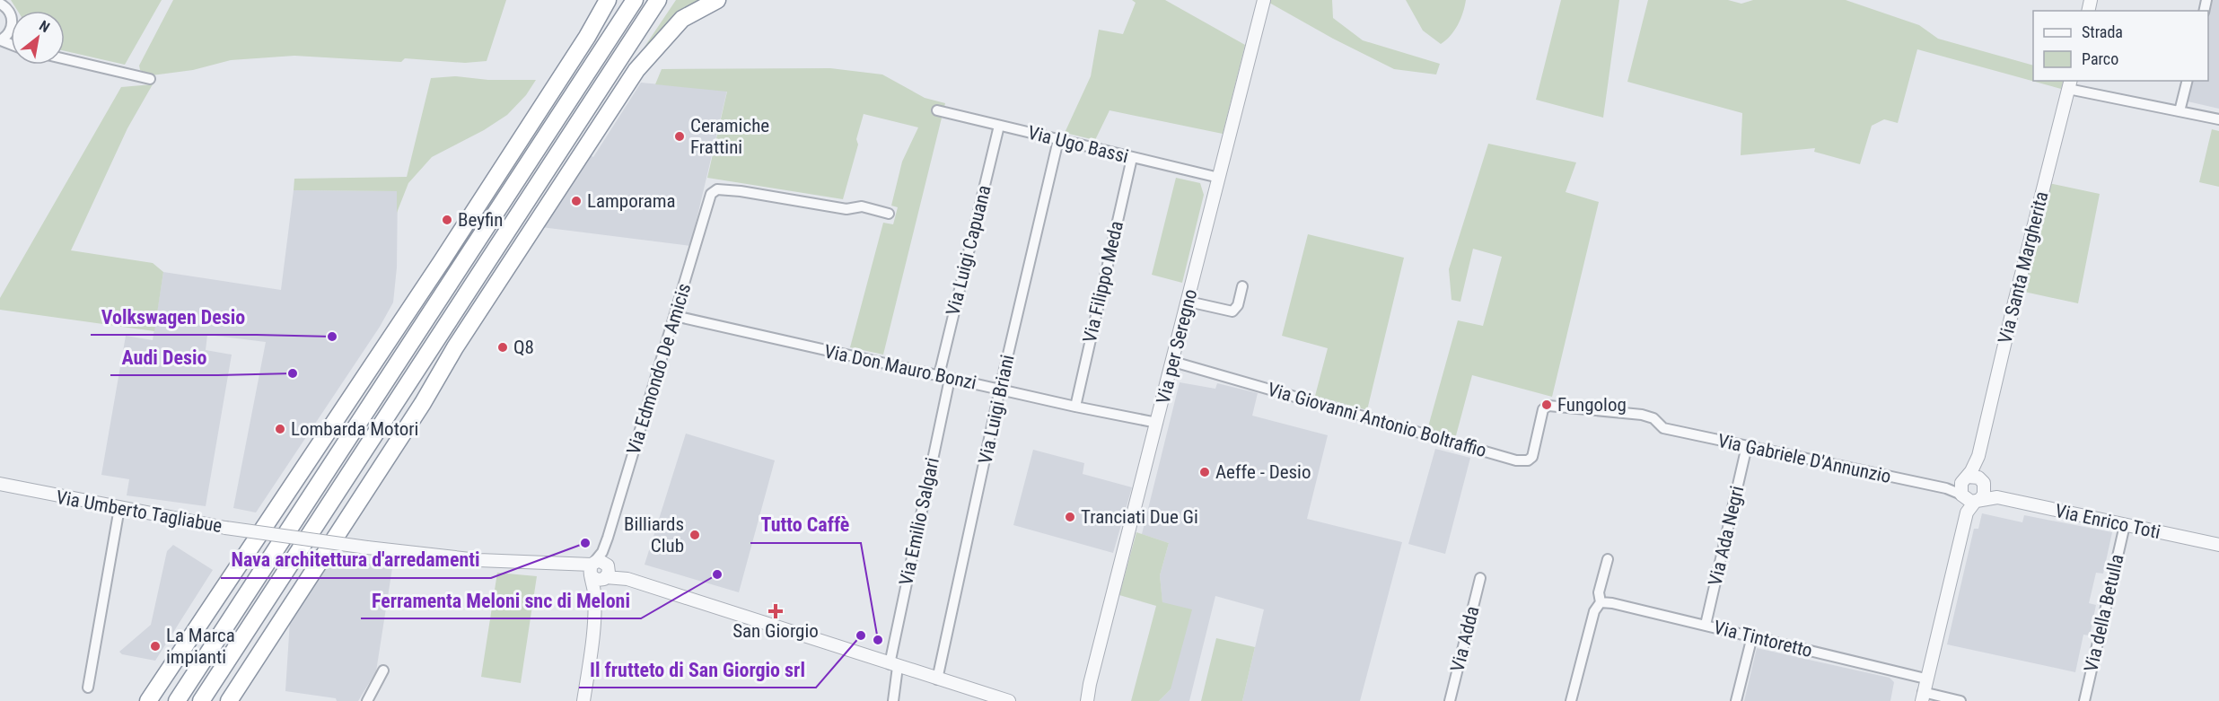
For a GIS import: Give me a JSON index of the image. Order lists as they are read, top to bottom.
{
  "streets": {
    "street": [
      "Via Ugo Bassi",
      "Via Luigi Capuana",
      "Via Santa Margherita",
      "Via Filippo Meda",
      "Via per Seregno",
      "Via Don Mauro Bonzi",
      "Via Edmondo De Amicis",
      "Via Luigi Briani",
      "Via Giovanni Antonio Boltraffio",
      "Via Gabriele D'Annunzio",
      "Via Umberto Tagliabue",
      "Via Emilio Salgari",
      "Via Enrico Toti",
      "Via Ada Negri",
      "Via della Betulla",
      "Via Adda",
      "Via Tintoretto"
    ]
  },
  "crossings": [
    ["Via Ugo Bassi", "Via Luigi Capuana"],
    ["Via Ugo Bassi", "Via Filippo Meda"],
    ["Via Ugo Bassi", "Via per Seregno"],
    ["Via Ugo Bassi", "Via Luigi Briani"],
    ["Via Luigi Capuana", "Via Don Mauro Bonzi"],
    ["Via Santa Margherita", "Via Gabriele D'Annunzio"],
    ["Via Santa Margherita", "Via Enrico Toti"],
    ["Via Filippo Meda", "Via Don Mauro Bonzi"],
    ["Via per Seregno", "Via Don Mauro Bonzi"],
    ["Via per Seregno", "Via Giovanni Antonio Boltraffio"],
    ["Via Don Mauro Bonzi", "Via Edmondo De Amicis"],
    ["Via Don Mauro Bonzi", "Via Luigi Briani"],
    ["Via Don Mauro Bonzi", "Via Emilio Salgari"],
    ["Via Edmondo De Amicis", "Via Umberto Tagliabue"],
    ["Via Luigi Briani", "Via Umberto Tagliabue"],
    ["Via Giovanni Antonio Boltraffio", "Via Gabriele D'Annunzio"],
    ["Via Gabriele D'Annunzio", "Via Enrico Toti"],
    ["Via Gabriele D'Annunzio", "Via Ada Negri"],
    ["Via Umberto Tagliabue", "Via Emilio Salgari"],
    ["Via Enrico Toti", "Via della Betulla"],
    ["Via Ada Negri", "Via Tintoretto"]
  ],
  "places": {
    "other": [
      "Ceramiche Frattini",
      "Lamporama",
      "Beyfin",
      "Volkswagen Desio",
      "Q8",
      "Audi Desio",
      "Fungolog",
      "Lombarda Motori",
      "Aeffe - Desio",
      "Tranciati Due Gi",
      "Billiards Club",
      "Nava architettura d'arredamenti",
      "Ferramenta Meloni snc di Meloni",
      "Il frutteto di San Giorgio srl",
      "Tutto Caffè",
      "La Marca impianti"
    ],
    "health": ["San Giorgio"]
  },
  "legend": ["Strada", "Parco"],
  "north": "top right"
}
